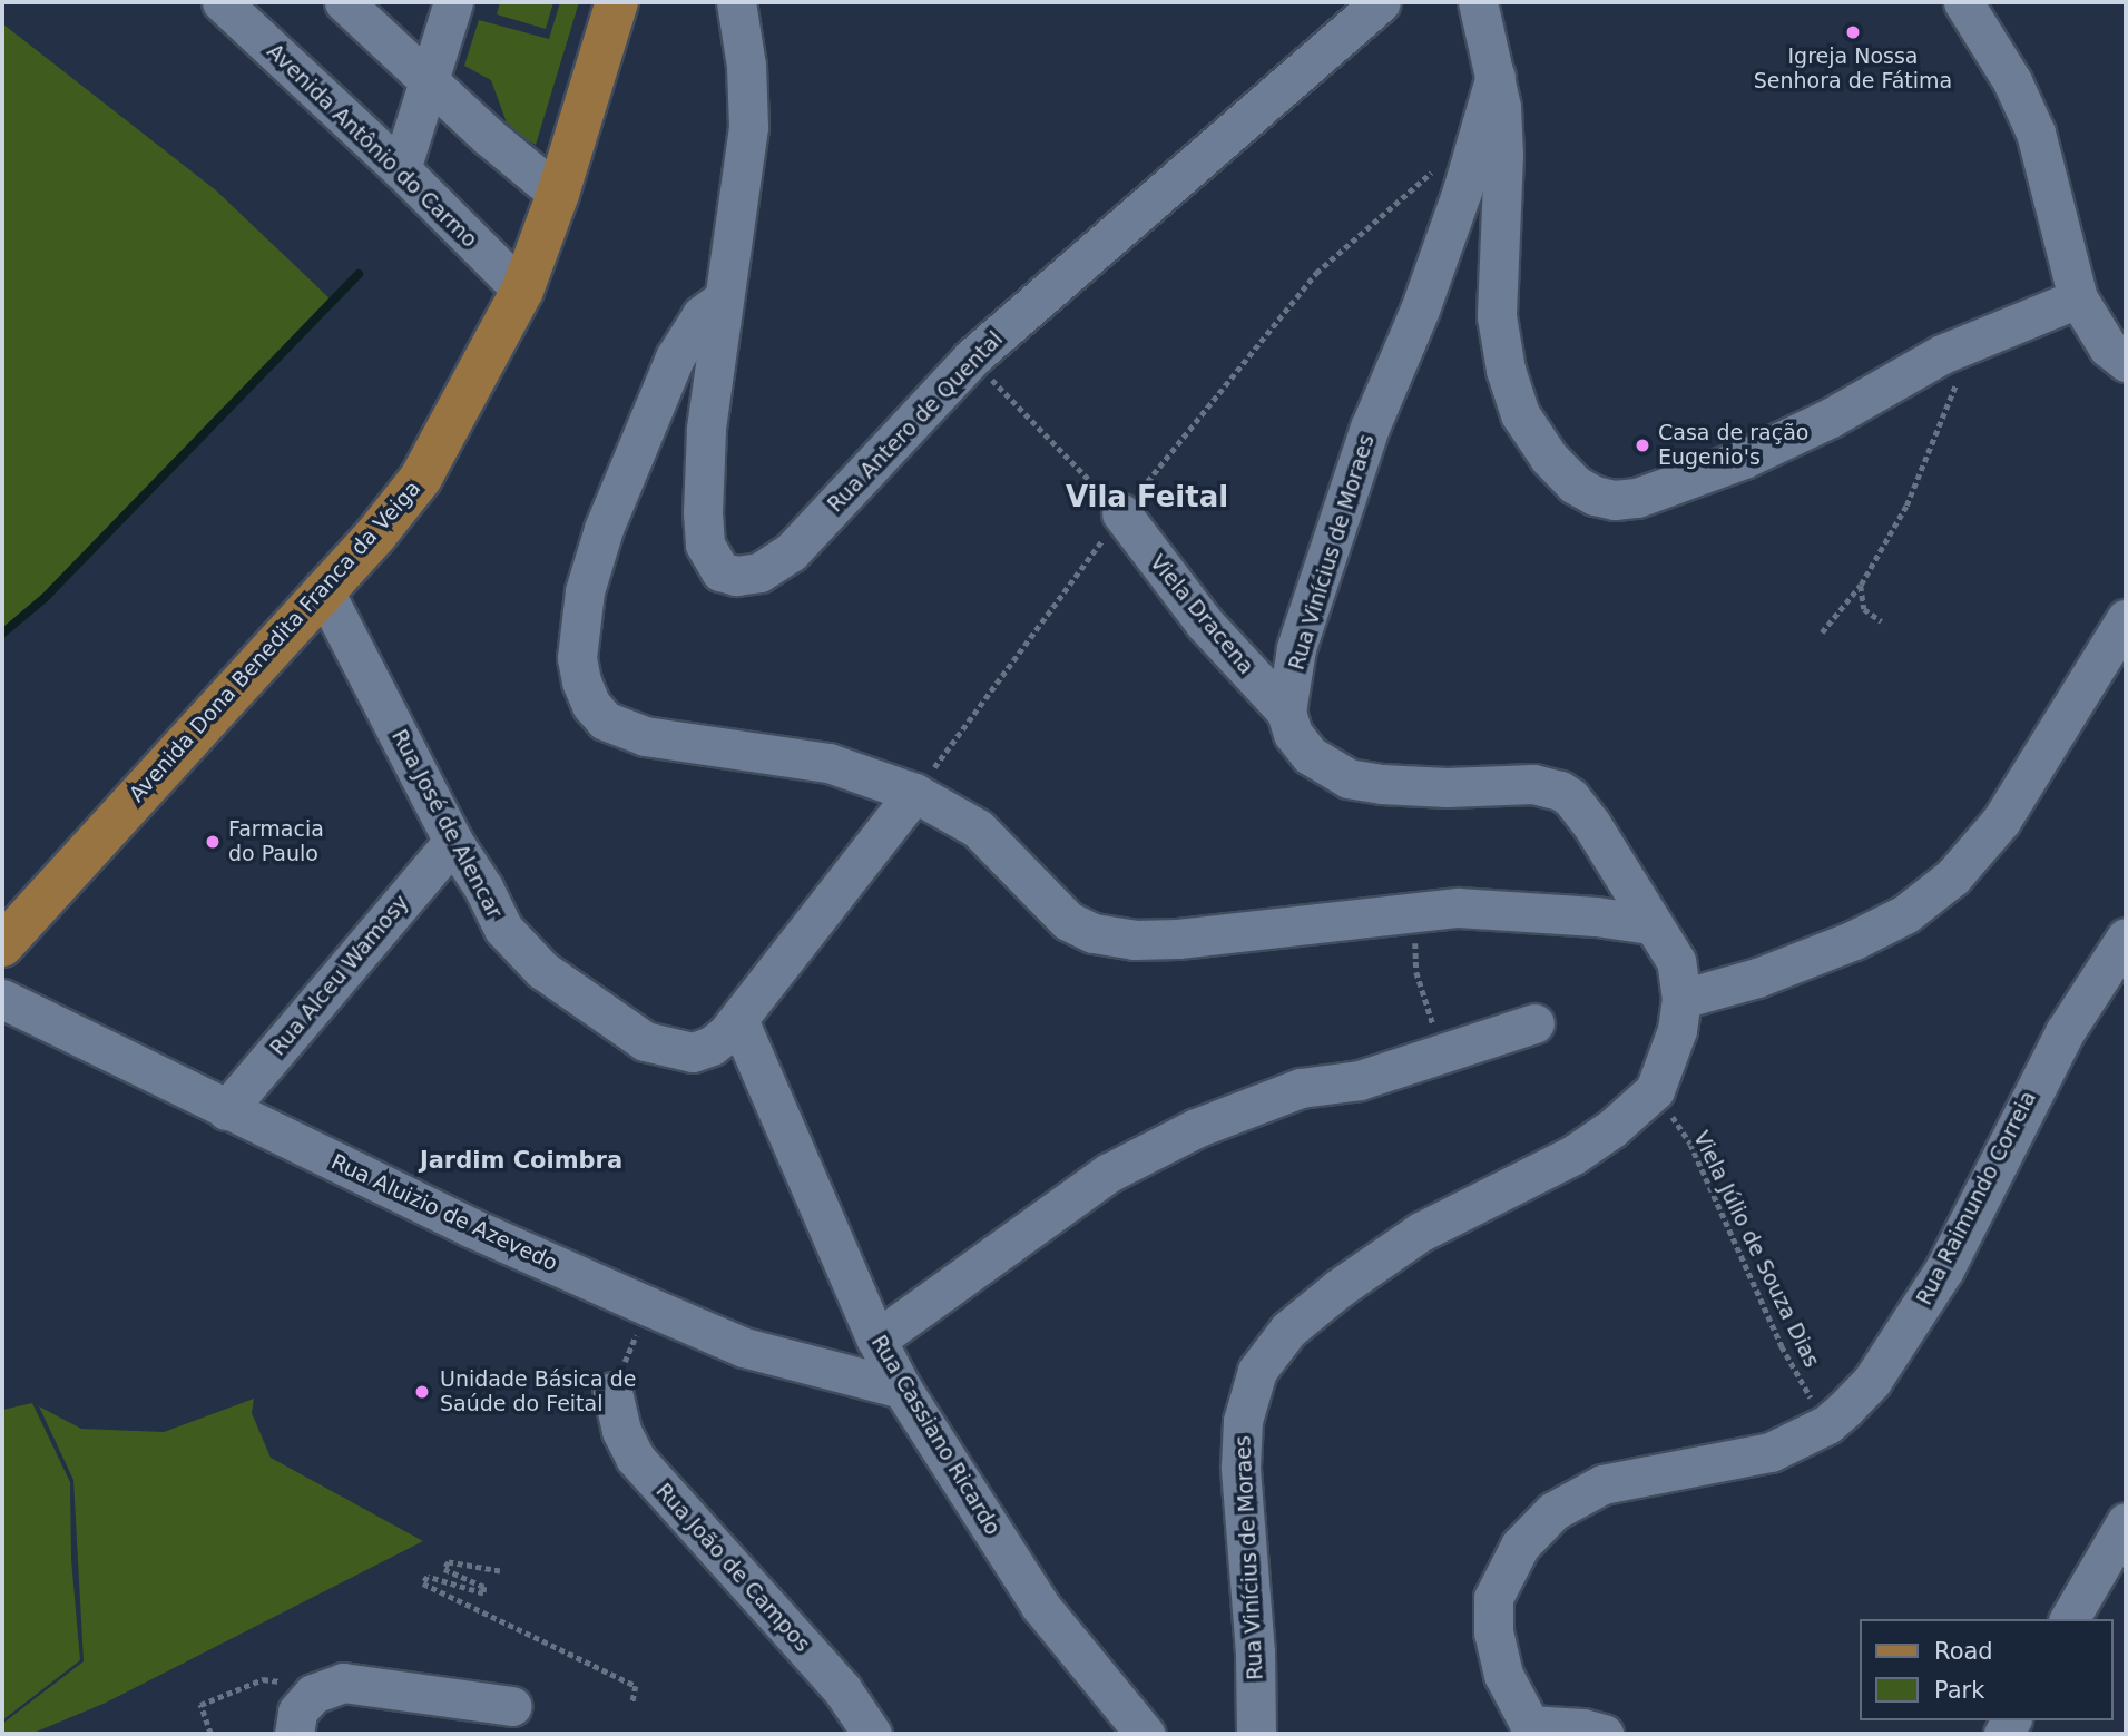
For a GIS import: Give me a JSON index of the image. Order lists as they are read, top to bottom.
{
  "streets": {
    "main road": ["Avenida Dona Benedita Franca da Veiga"],
    "street": [
      "Avenida Antônio do Carmo",
      "Rua Antero de Quental",
      "Rua Vinícius de Moraes",
      "Viela Dracena",
      "Rua José de Alencar",
      "Rua Alceu Wamosy",
      "Rua Raimundo Correia",
      "Rua Aluizio de Azevedo",
      "Rua Cassiano Ricardo",
      "Rua João de Campos"
    ],
    "path": ["Viela Júlio de Souza Dias"]
  },
  "crossings": [
    ["Avenida Antônio do Carmo", "Avenida Dona Benedita Franca da Veiga"],
    ["Rua Vinícius de Moraes", "Viela Dracena"],
    ["Rua Vinícius de Moraes", "Viela Júlio de Souza Dias"],
    ["Avenida Dona Benedita Franca da Veiga", "Rua José de Alencar"],
    ["Rua José de Alencar", "Rua Alceu Wamosy"],
    ["Rua José de Alencar", "Rua Cassiano Ricardo"],
    ["Rua Alceu Wamosy", "Rua Aluizio de Azevedo"],
    ["Rua Raimundo Correia", "Viela Júlio de Souza Dias"],
    ["Rua Aluizio de Azevedo", "Rua Cassiano Ricardo"]
  ],
  "districts": ["Vila Feital", "Jardim Coimbra"],
  "places": [
    "Igreja Nossa Senhora de Fátima",
    "Casa de ração Eugenio's",
    "Farmacia do Paulo",
    "Unidade Básica de Saúde do Feital"
  ],
  "legend": ["Road", "Park"]
}
